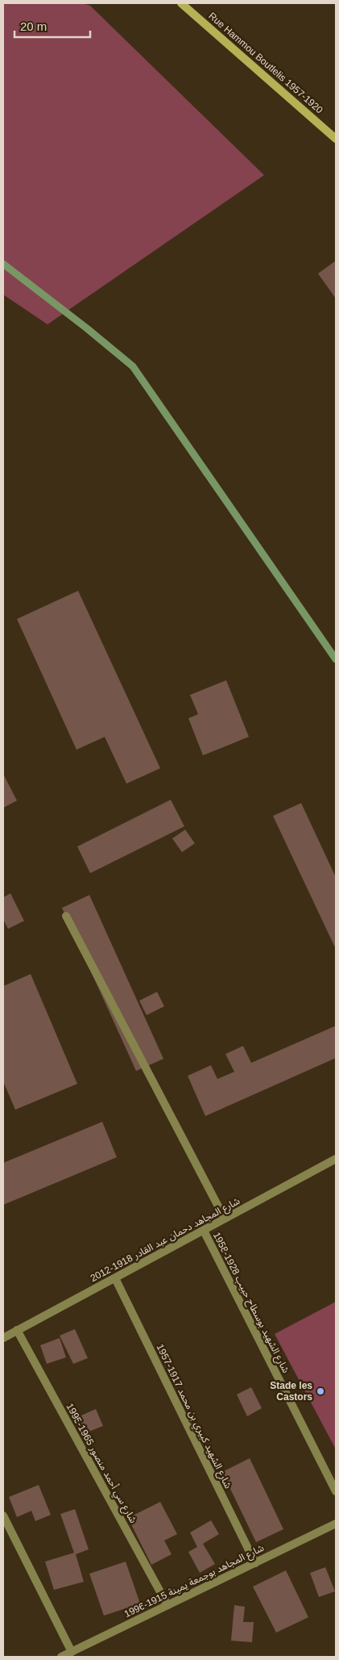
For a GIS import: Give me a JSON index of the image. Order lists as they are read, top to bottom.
{
  "streets": {
    "main road": ["Rue Hammou Boutlelis 1957-1920"],
    "street": [
      "شارع المجاهد دحمان عبد القادر 1918-2012",
      "شارع الشهيد بوسطاح حبيب 1928-1958",
      "شارع الشهيد كبيري بن محمد 1917-1957",
      "شارع سي أحمد منصور 1965-1995",
      "شارع المجاهد بوجمعة يمينة 1915-1996"
    ]
  },
  "crossings": [
    ["شارع المجاهد دحمان عبد القادر 1918-2012", "شارع الشهيد بوسطاح حبيب 1928-1958"],
    ["شارع المجاهد دحمان عبد القادر 1918-2012", "شارع الشهيد كبيري بن محمد 1917-1957"],
    ["شارع المجاهد دحمان عبد القادر 1918-2012", "شارع سي أحمد منصور 1965-1995"],
    ["شارع الشهيد كبيري بن محمد 1917-1957", "شارع المجاهد بوجمعة يمينة 1915-1996"],
    ["شارع سي أحمد منصور 1965-1995", "شارع المجاهد بوجمعة يمينة 1915-1996"]
  ],
  "places": ["Stade les Castors"],
  "scale_bar": "20 m"
}
